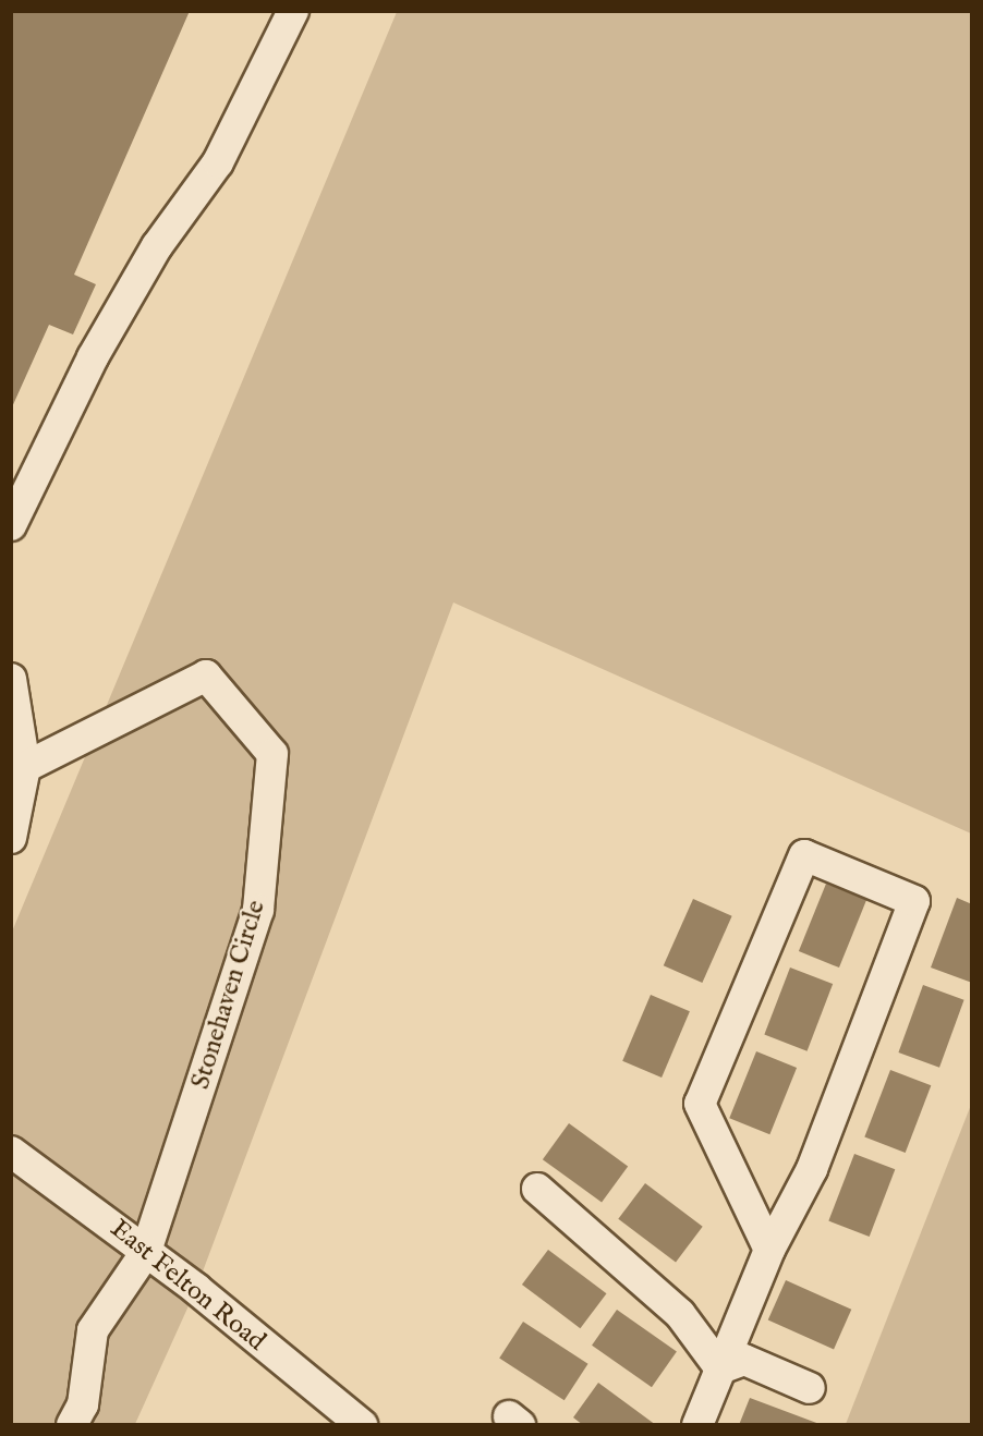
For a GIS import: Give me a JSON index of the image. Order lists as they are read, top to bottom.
{
  "streets": {
    "street": ["Stonehaven Circle", "East Felton Road"]
  },
  "crossings": [
    ["Stonehaven Circle", "East Felton Road"]
  ]
}
